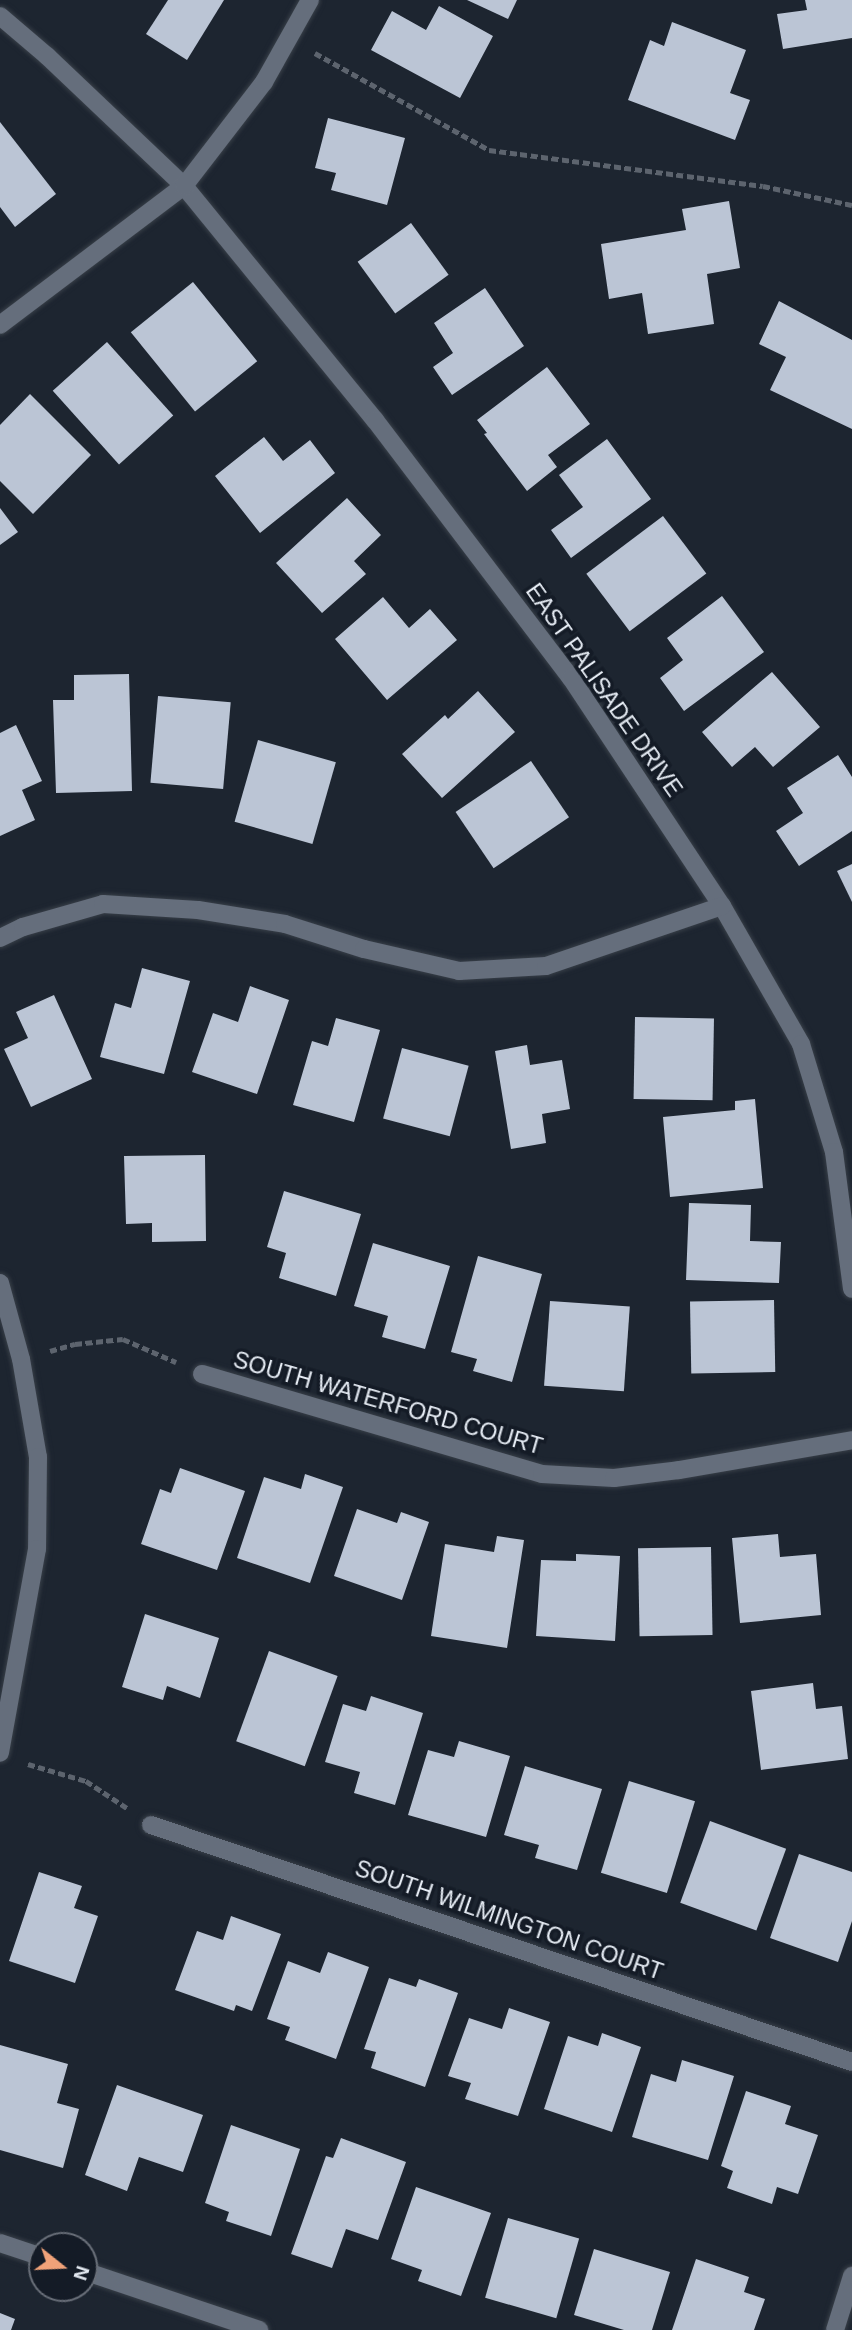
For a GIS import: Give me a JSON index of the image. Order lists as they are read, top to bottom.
{
  "streets": {
    "street": ["EAST PALISADE DRIVE", "SOUTH WATERFORD COURT", "SOUTH WILMINGTON COURT"]
  },
  "north": "right"
}
